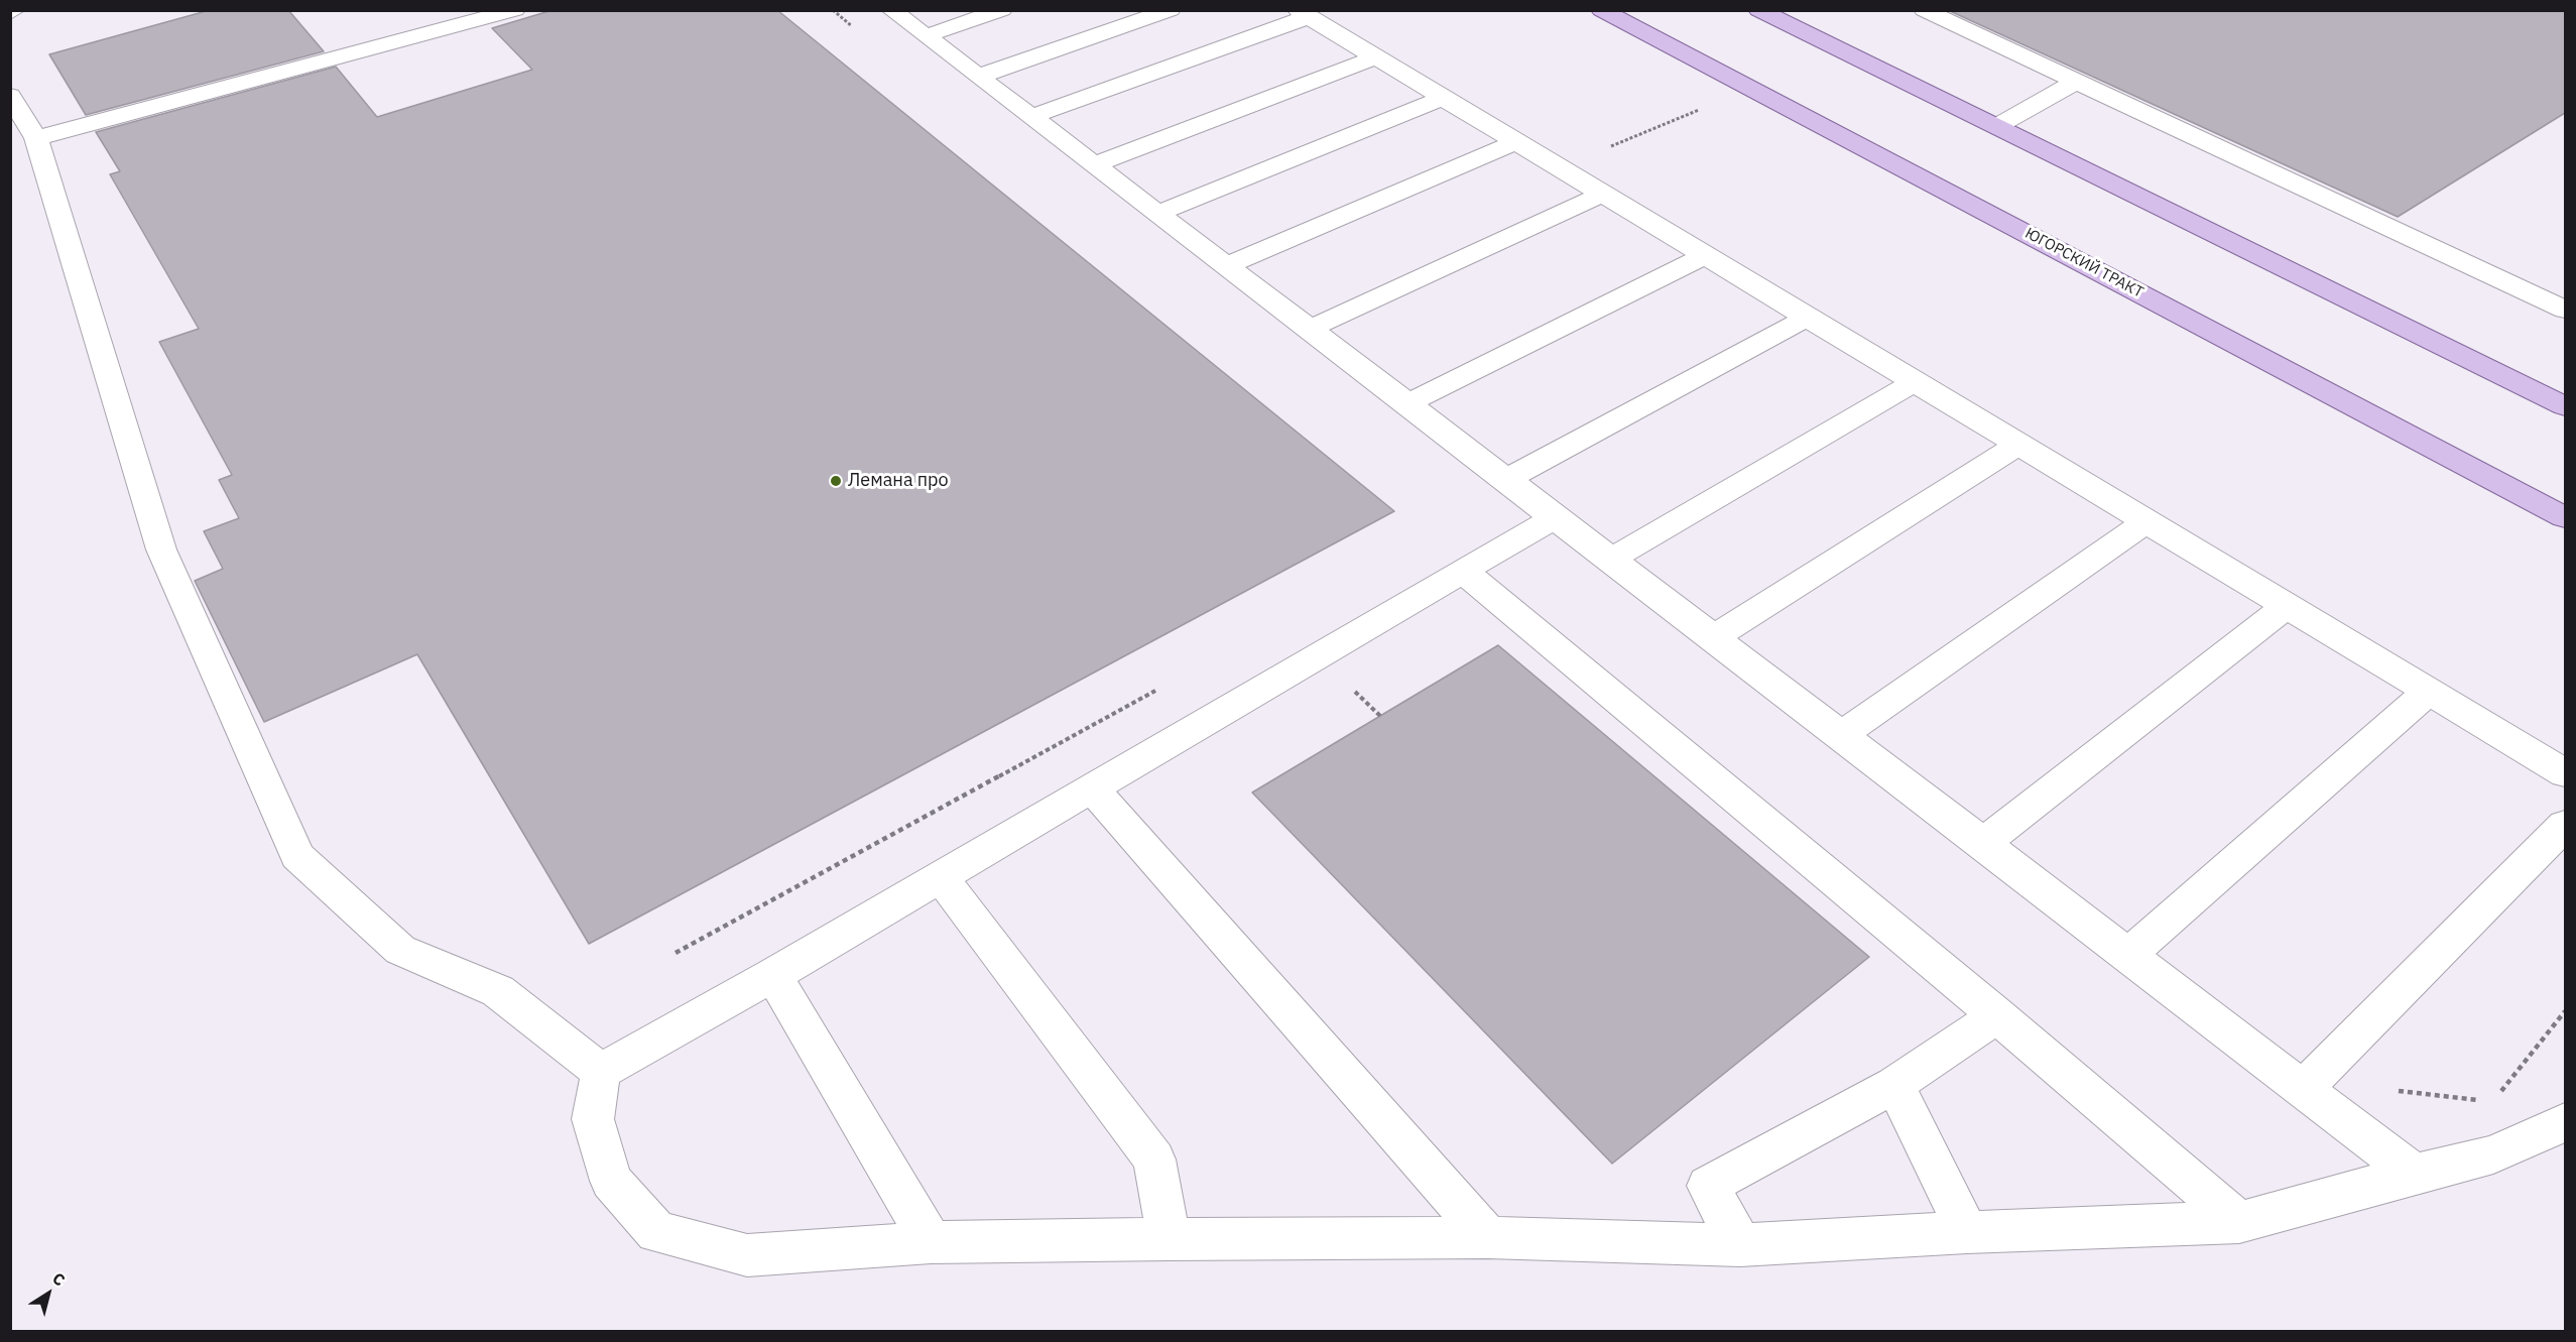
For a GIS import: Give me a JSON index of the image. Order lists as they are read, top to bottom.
{
  "streets": {
    "main road": ["ЮГОРСКИЙ ТРАКТ"]
  },
  "places": ["Лемана про"],
  "north": "top right"
}
